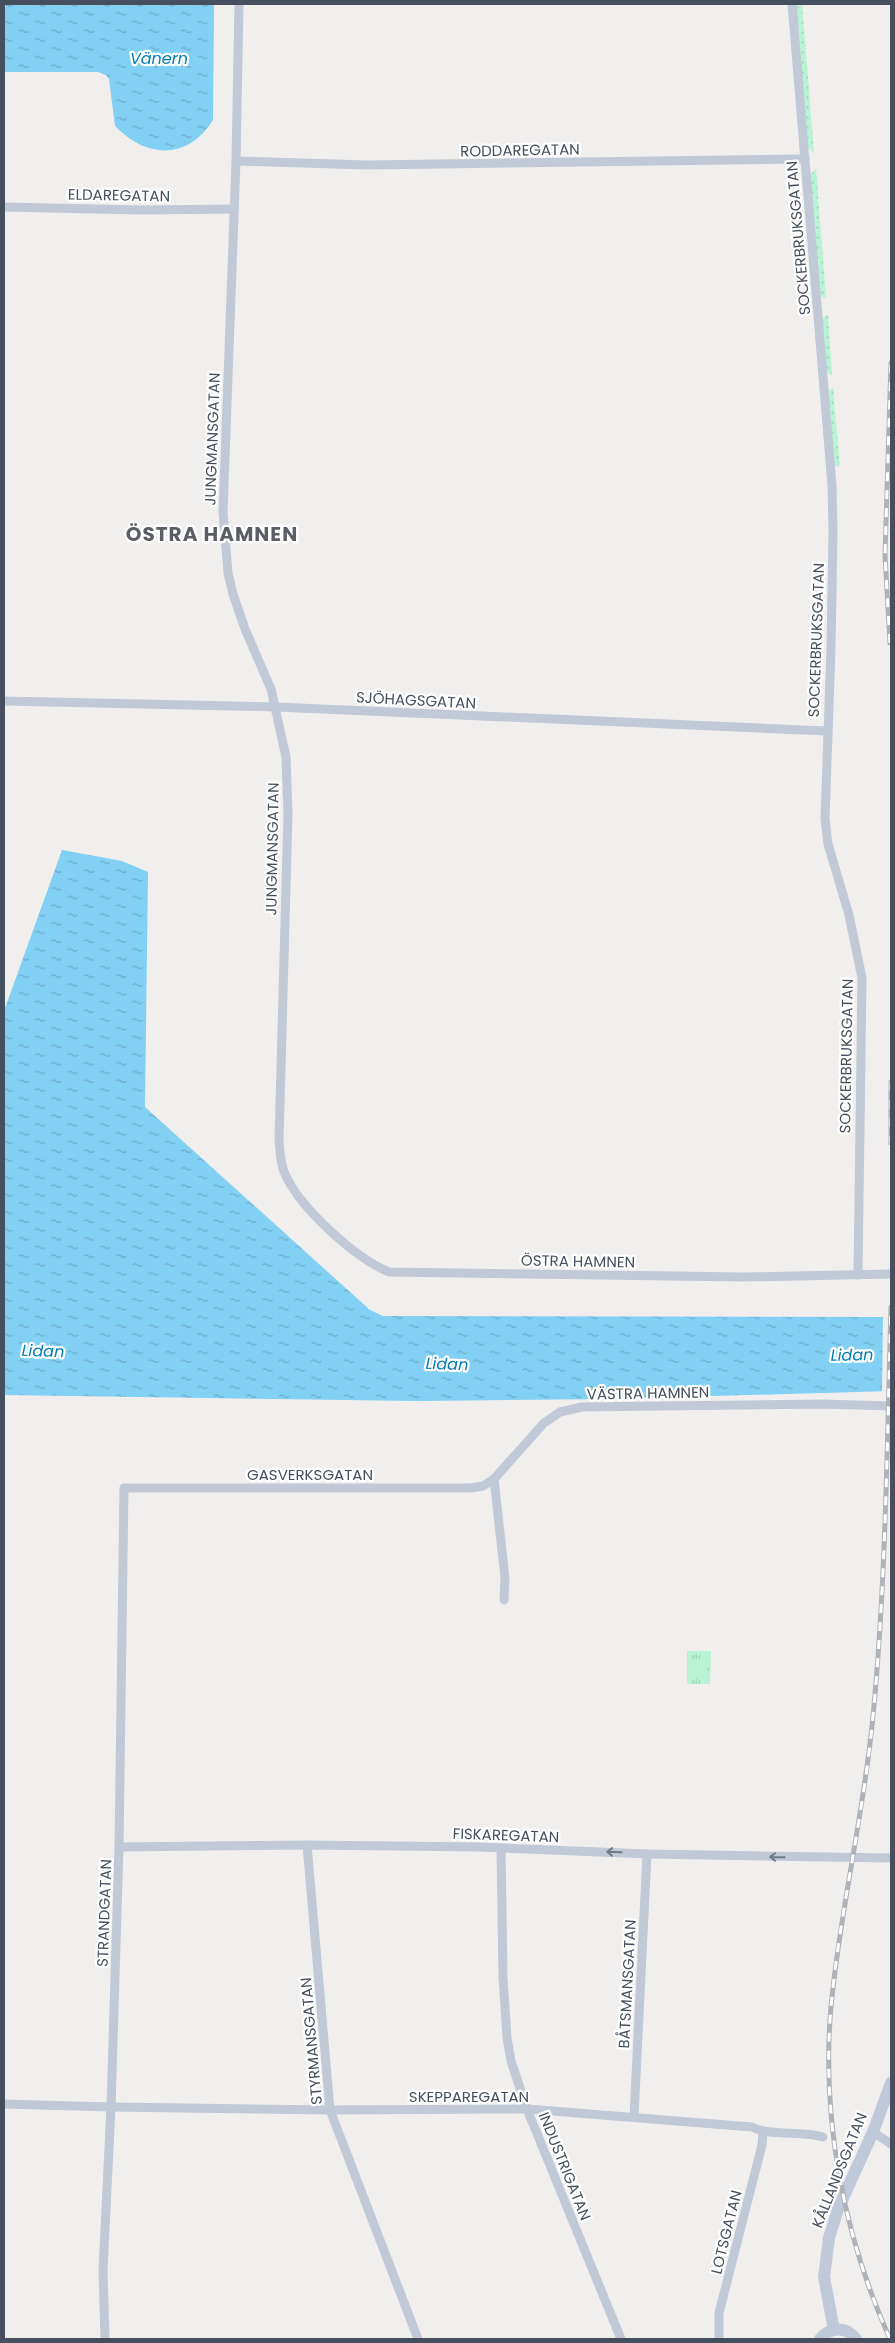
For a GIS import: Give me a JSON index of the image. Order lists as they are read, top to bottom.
{
  "streets": {
    "main road": ["KÅLLANDSGATAN"],
    "street": [
      "RODDAREGATAN",
      "ELDAREGATAN",
      "SOCKERBRUKSGATAN",
      "JUNGMANSGATAN",
      "SJÖHAGSGATAN",
      "ÖSTRA HAMNEN",
      "VÄSTRA HAMNEN",
      "GASVERKSGATAN",
      "FISKAREGATAN",
      "STRANDGATAN",
      "BÅTSMANSGATAN",
      "STYRMANSGATAN",
      "SKEPPAREGATAN",
      "INDUSTRIGATAN",
      "LOTSGATAN"
    ]
  },
  "crossings": [
    ["RODDAREGATAN", "SOCKERBRUKSGATAN"],
    ["RODDAREGATAN", "JUNGMANSGATAN"],
    ["ELDAREGATAN", "JUNGMANSGATAN"],
    ["SOCKERBRUKSGATAN", "SJÖHAGSGATAN"],
    ["SOCKERBRUKSGATAN", "ÖSTRA HAMNEN"],
    ["JUNGMANSGATAN", "SJÖHAGSGATAN"],
    ["JUNGMANSGATAN", "ÖSTRA HAMNEN"],
    ["VÄSTRA HAMNEN", "GASVERKSGATAN"],
    ["GASVERKSGATAN", "STRANDGATAN"],
    ["FISKAREGATAN", "STRANDGATAN"],
    ["FISKAREGATAN", "BÅTSMANSGATAN"],
    ["FISKAREGATAN", "STYRMANSGATAN"],
    ["FISKAREGATAN", "INDUSTRIGATAN"],
    ["STRANDGATAN", "SKEPPAREGATAN"],
    ["BÅTSMANSGATAN", "SKEPPAREGATAN"],
    ["STYRMANSGATAN", "SKEPPAREGATAN"],
    ["SKEPPAREGATAN", "INDUSTRIGATAN"],
    ["SKEPPAREGATAN", "LOTSGATAN"]
  ],
  "one_way": ["FISKAREGATAN"],
  "districts": ["ÖSTRA HAMNEN"],
  "water": ["Vänern", "Lidan"]
}
